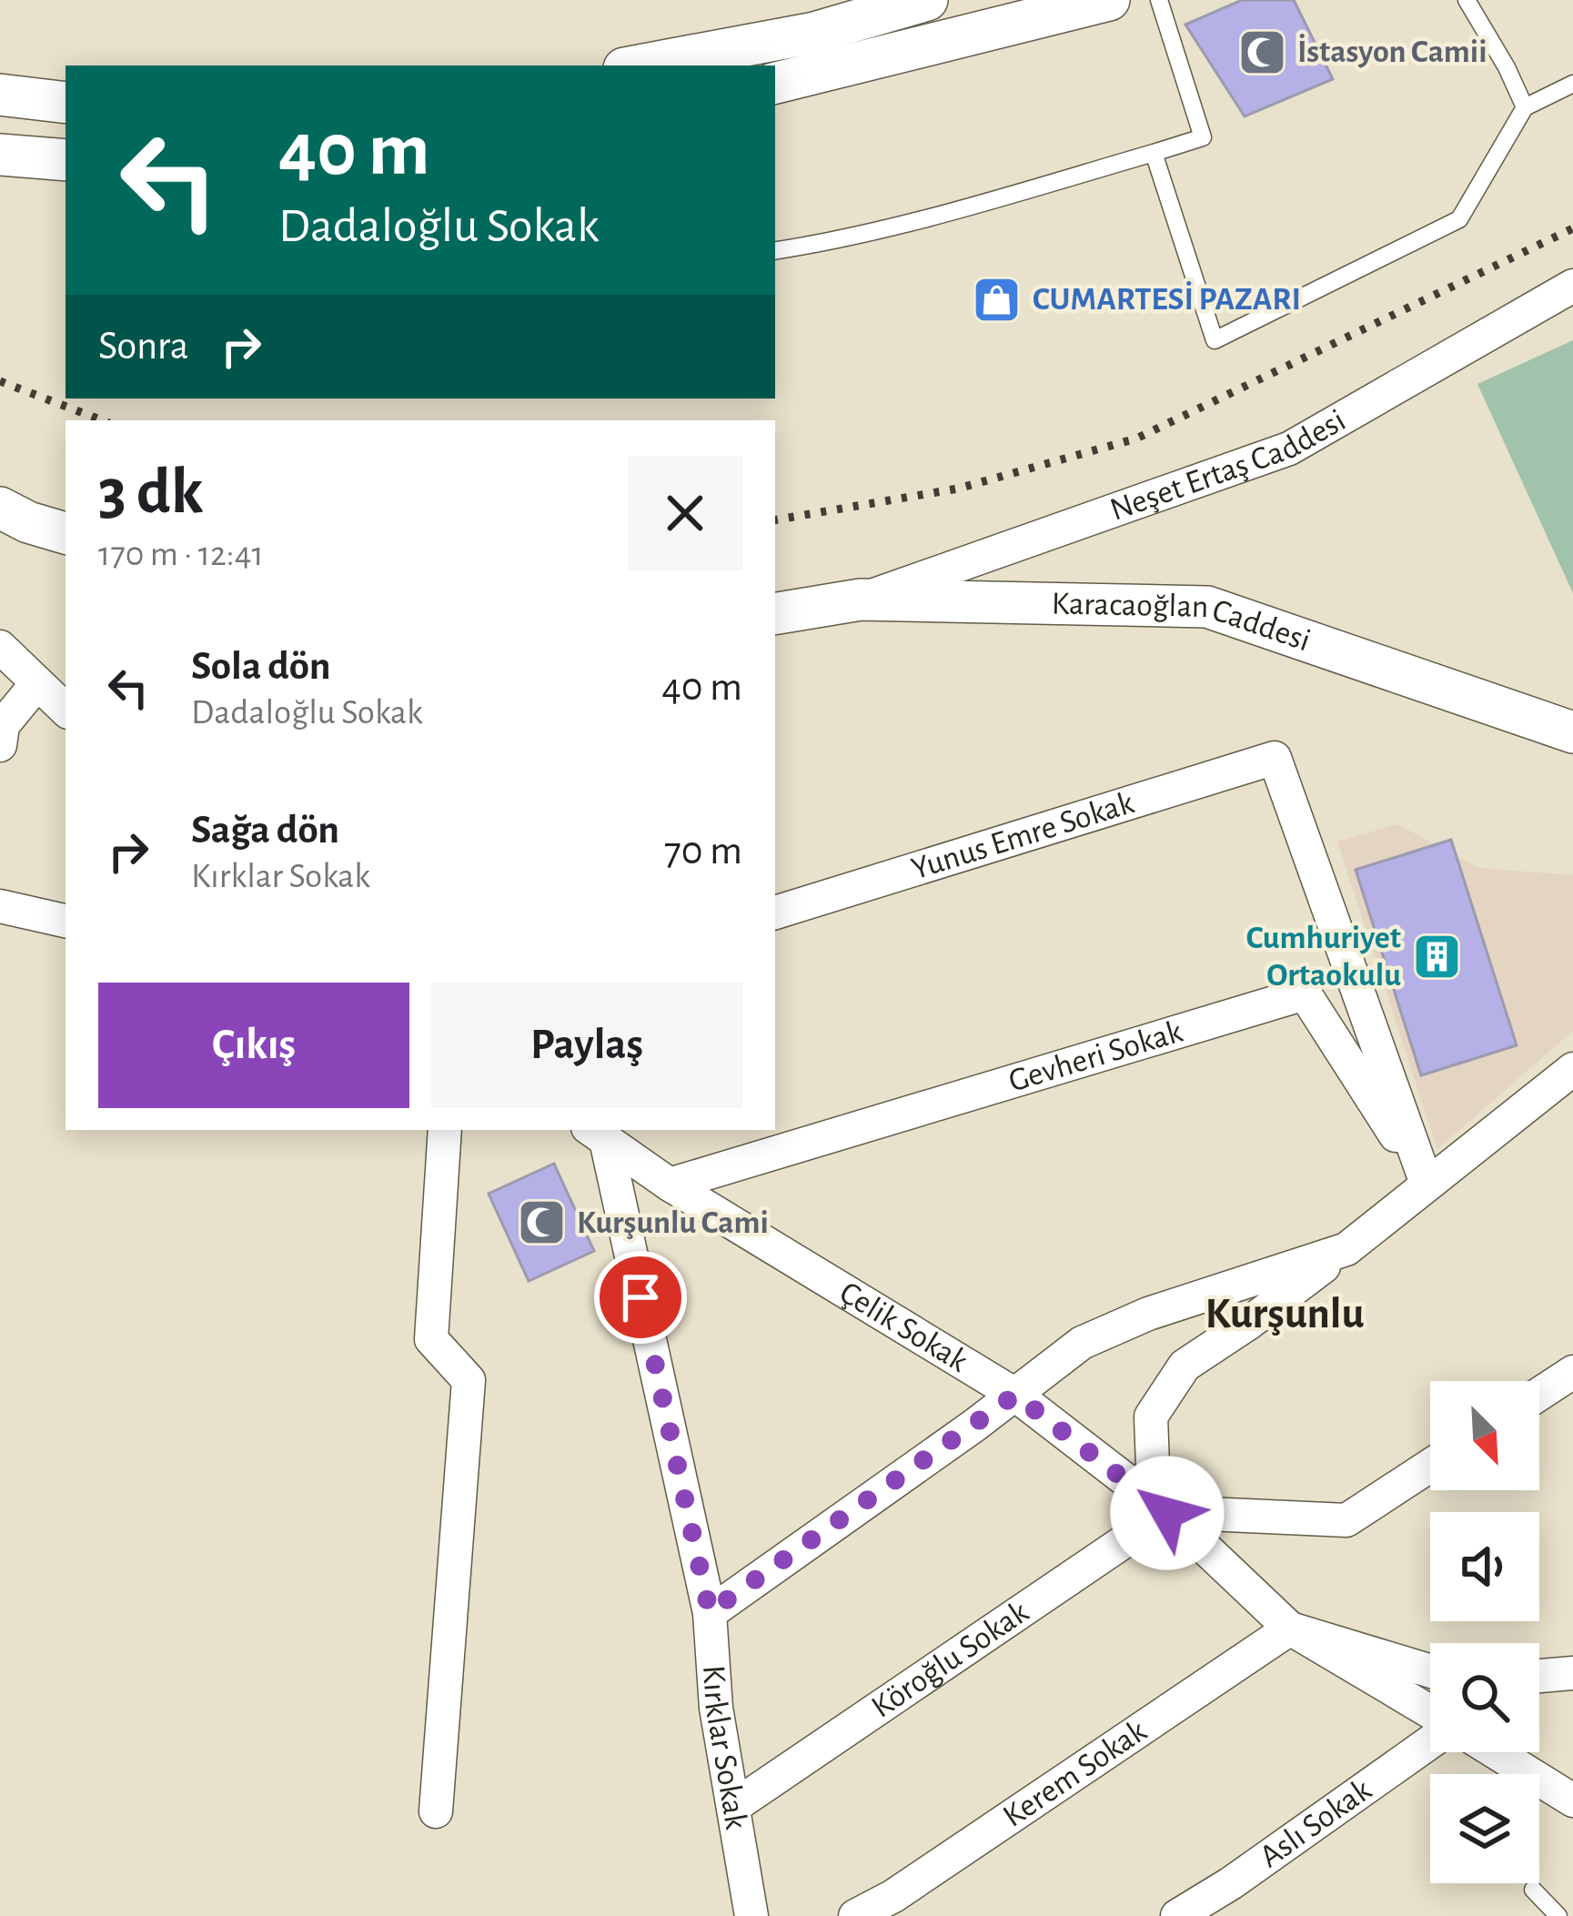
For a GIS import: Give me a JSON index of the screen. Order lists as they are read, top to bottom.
{
  "streets": {
    "street": [
      "Neşet Ertaş Caddesi",
      "Karacaoğlan Caddesi",
      "Yunus Emre Sokak",
      "Gevheri Sokak",
      "Çelik Sokak",
      "Köroğlu Sokak",
      "Kırklar Sokak",
      "Kerem Sokak",
      "Aslı Sokak"
    ]
  },
  "crossings": [
    ["Neşet Ertaş Caddesi", "Karacaoğlan Caddesi"],
    ["Yunus Emre Sokak", "Gevheri Sokak"],
    ["Gevheri Sokak", "Çelik Sokak"],
    ["Çelik Sokak", "Köroğlu Sokak"],
    ["Çelik Sokak", "Kırklar Sokak"],
    ["Çelik Sokak", "Kerem Sokak"],
    ["Köroğlu Sokak", "Kırklar Sokak"]
  ],
  "districts": ["Kurşunlu"],
  "places": {
    "mosque": ["İstasyon Camii", "Kurşunlu Cami"],
    "shop": ["CUMARTESİ PAZARI"],
    "building": ["Cumhuriyet Ortaokulu"]
  },
  "north": "bottom right",
  "page": {
    "turn": ["40 m", "Dadaloğlu Sokak"],
    "then": "Sonra",
    "heading": ["3 dk", "170 m · 12:41"],
    "list": [
      {
        "name": "Sola dön",
        "note": "Dadaloğlu Sokak",
        "value": "40 m"
      },
      {
        "name": "Sağa dön",
        "note": "Kırklar Sokak",
        "value": "70 m"
      }
    ],
    "buttons": ["Çıkış", "Paylaş"]
  }
}
